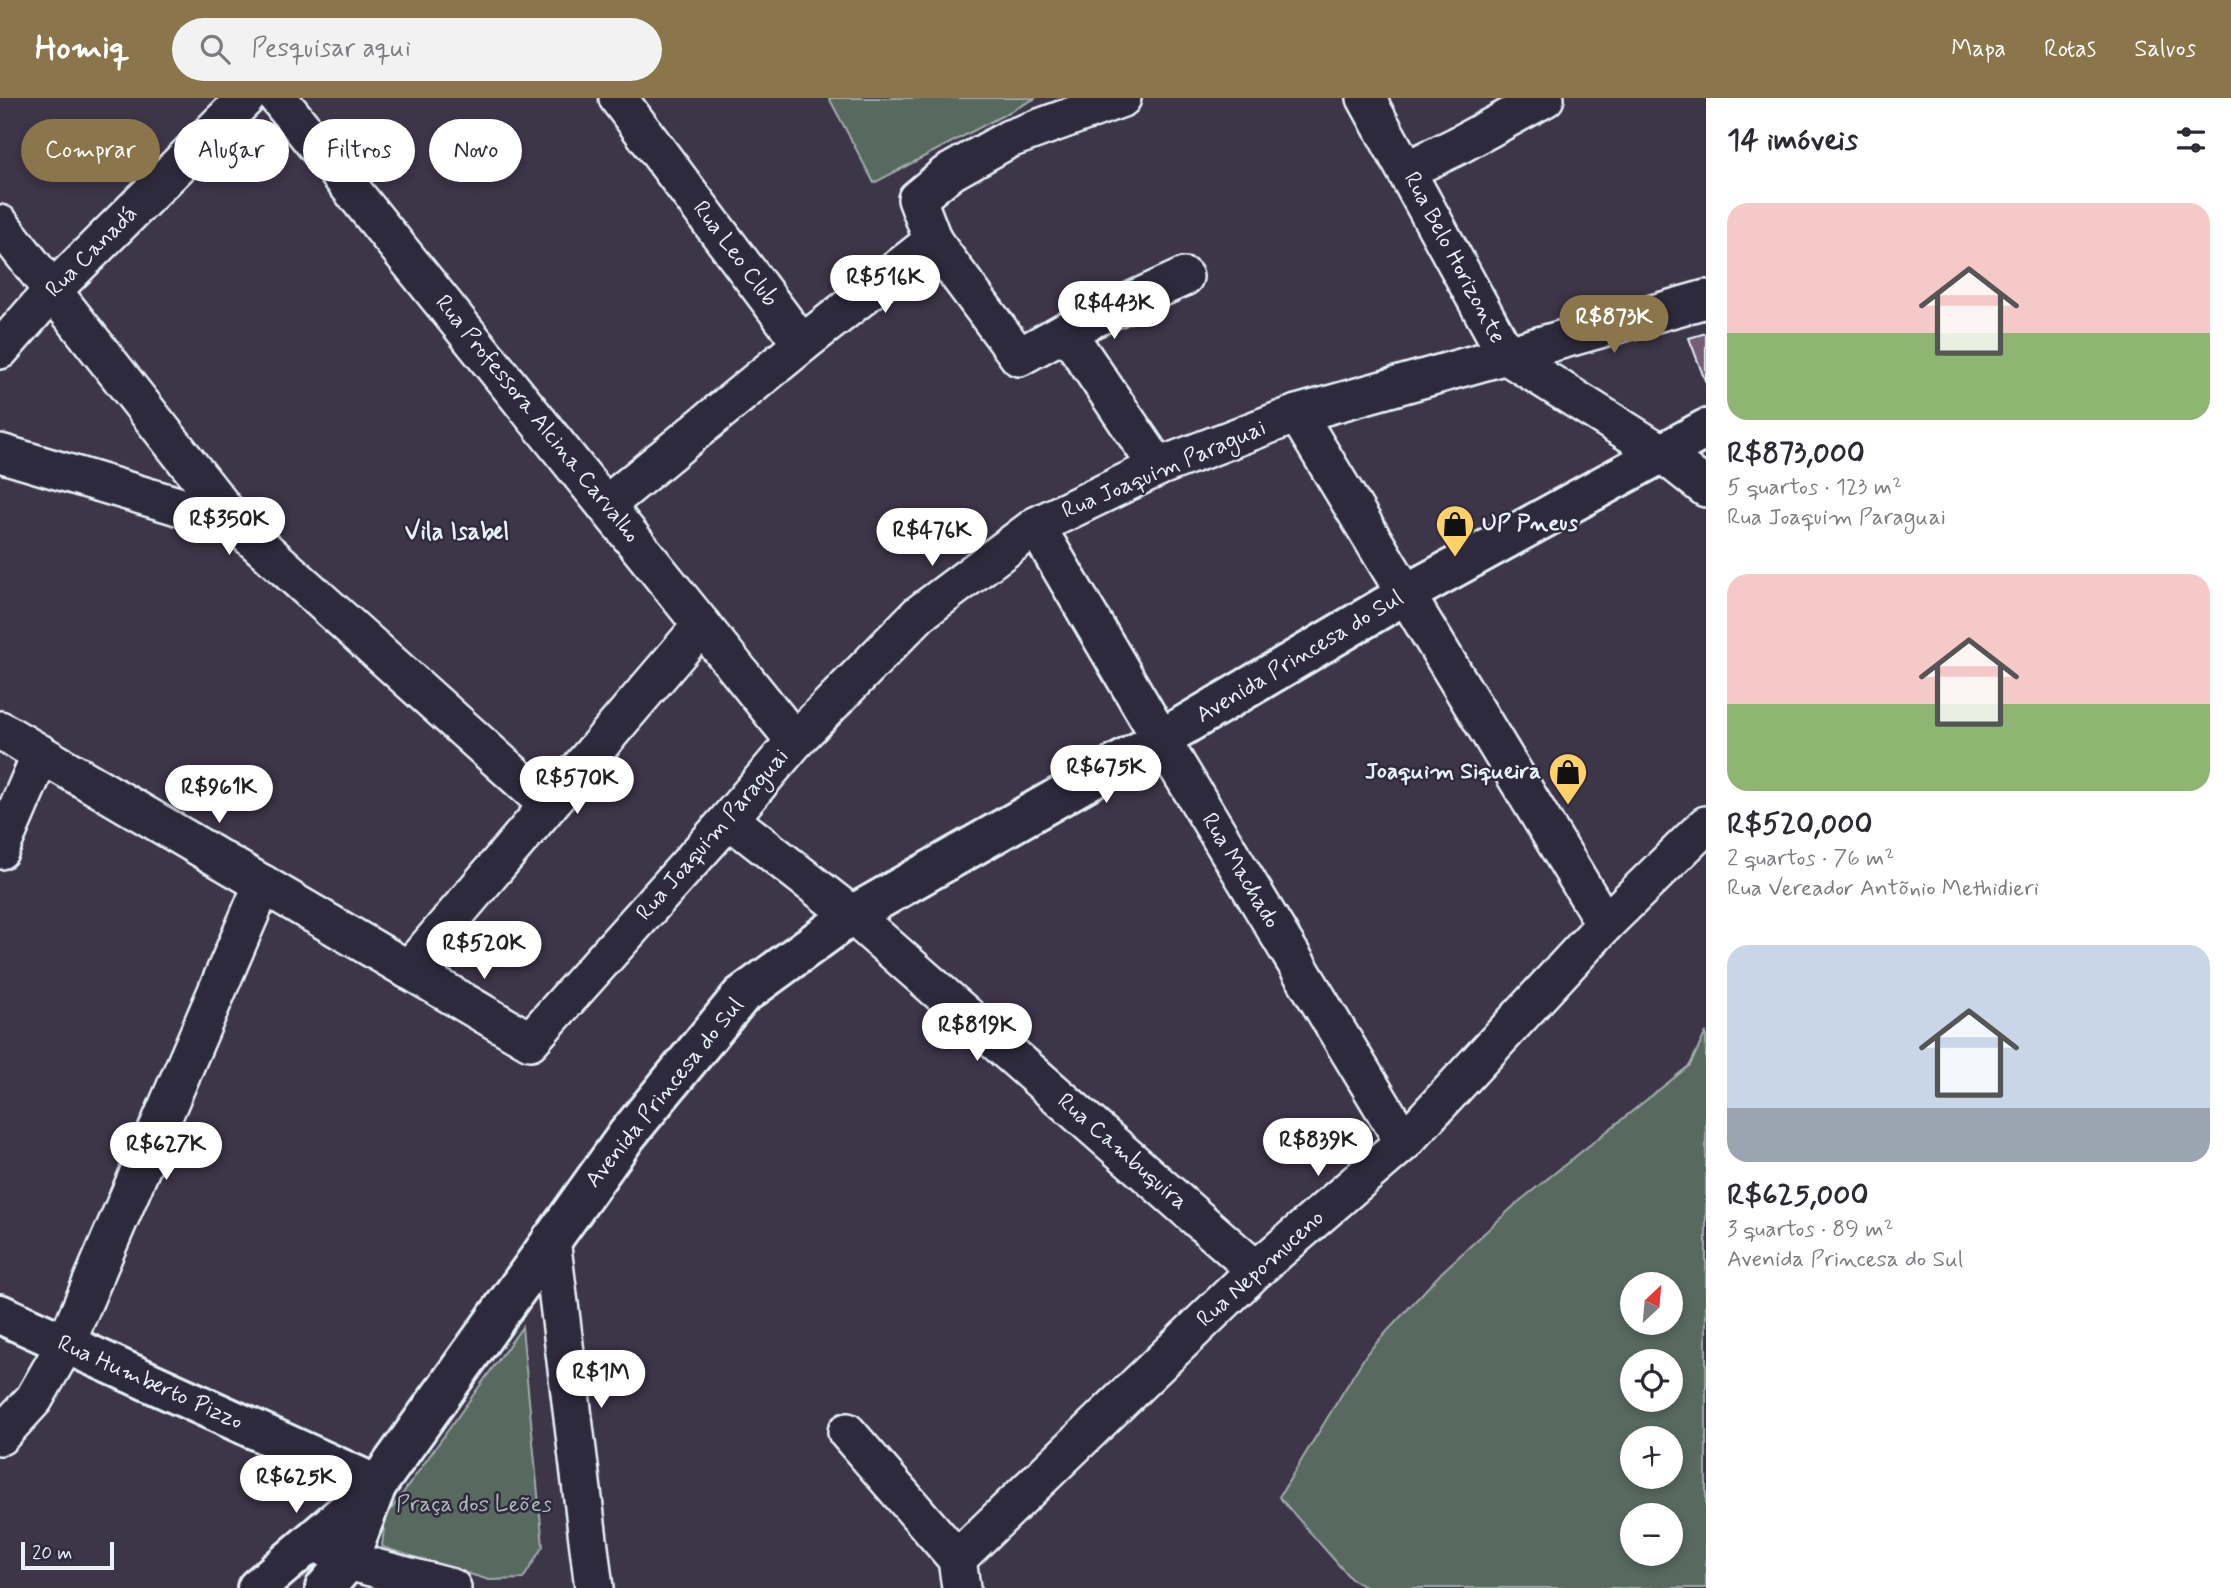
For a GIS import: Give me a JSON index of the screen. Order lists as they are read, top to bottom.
{
  "streets": {
    "main road": ["Avenida Princesa do Sul", "Rua Humberto Pizzo"],
    "street": [
      "Rua Canadá",
      "Rua Leo Club",
      "Rua Belo Horizonte",
      "Rua Professora Alcina Carvalho",
      "Rua Joaquim Paraguai",
      "Rua Machado",
      "Rua Cambuquira",
      "Rua Nepomuceno"
    ]
  },
  "crossings": [
    ["Rua Belo Horizonte", "Rua Joaquim Paraguai"],
    ["Rua Belo Horizonte", "Avenida Princesa do Sul"],
    ["Rua Professora Alcina Carvalho", "Rua Joaquim Paraguai"],
    ["Rua Joaquim Paraguai", "Rua Machado"],
    ["Rua Joaquim Paraguai", "Rua Cambuquira"],
    ["Avenida Princesa do Sul", "Rua Machado"],
    ["Avenida Princesa do Sul", "Rua Cambuquira"],
    ["Avenida Princesa do Sul", "Rua Humberto Pizzo"],
    ["Rua Machado", "Rua Nepomuceno"],
    ["Rua Cambuquira", "Rua Nepomuceno"]
  ],
  "districts": ["Vila Isabel"],
  "parks": ["Praça dos Leões"],
  "places": {
    "shop": ["UP Pneus", "Joaquim Siqueira"]
  },
  "scale_bar": "20 m",
  "north": "top right",
  "page": {
    "header": "Homiq",
    "search": "Pesquisar aqui",
    "nav": ["Mapa", "Rotas", "Salvos"],
    "heading": "14 imóveis",
    "chip": [
      "Comprar",
      "Alugar",
      "Filtros",
      "Novo"
    ],
    "list": [
      {
        "name": "R$873,000",
        "note": "5 quartos · 123 m² · Rua Joaquim Paraguai"
      },
      {
        "name": "R$520,000",
        "note": "2 quartos · 76 m² · Rua Vereador Antõnio Methidieri"
      },
      {
        "name": "R$625,000",
        "note": "3 quartos · 89 m² · Avenida Princesa do Sul"
      }
    ],
    "price": [
      "R$516K",
      "R$443K",
      "R$873K",
      "R$350K",
      "R$476K",
      "R$675K",
      "R$570K",
      "R$961K",
      "R$520K",
      "R$819K",
      "R$839K",
      "R$627K",
      "R$1M",
      "R$625K"
    ],
    "map_buttons": ["+", "−"],
    "scale": "20 m"
  }
}
